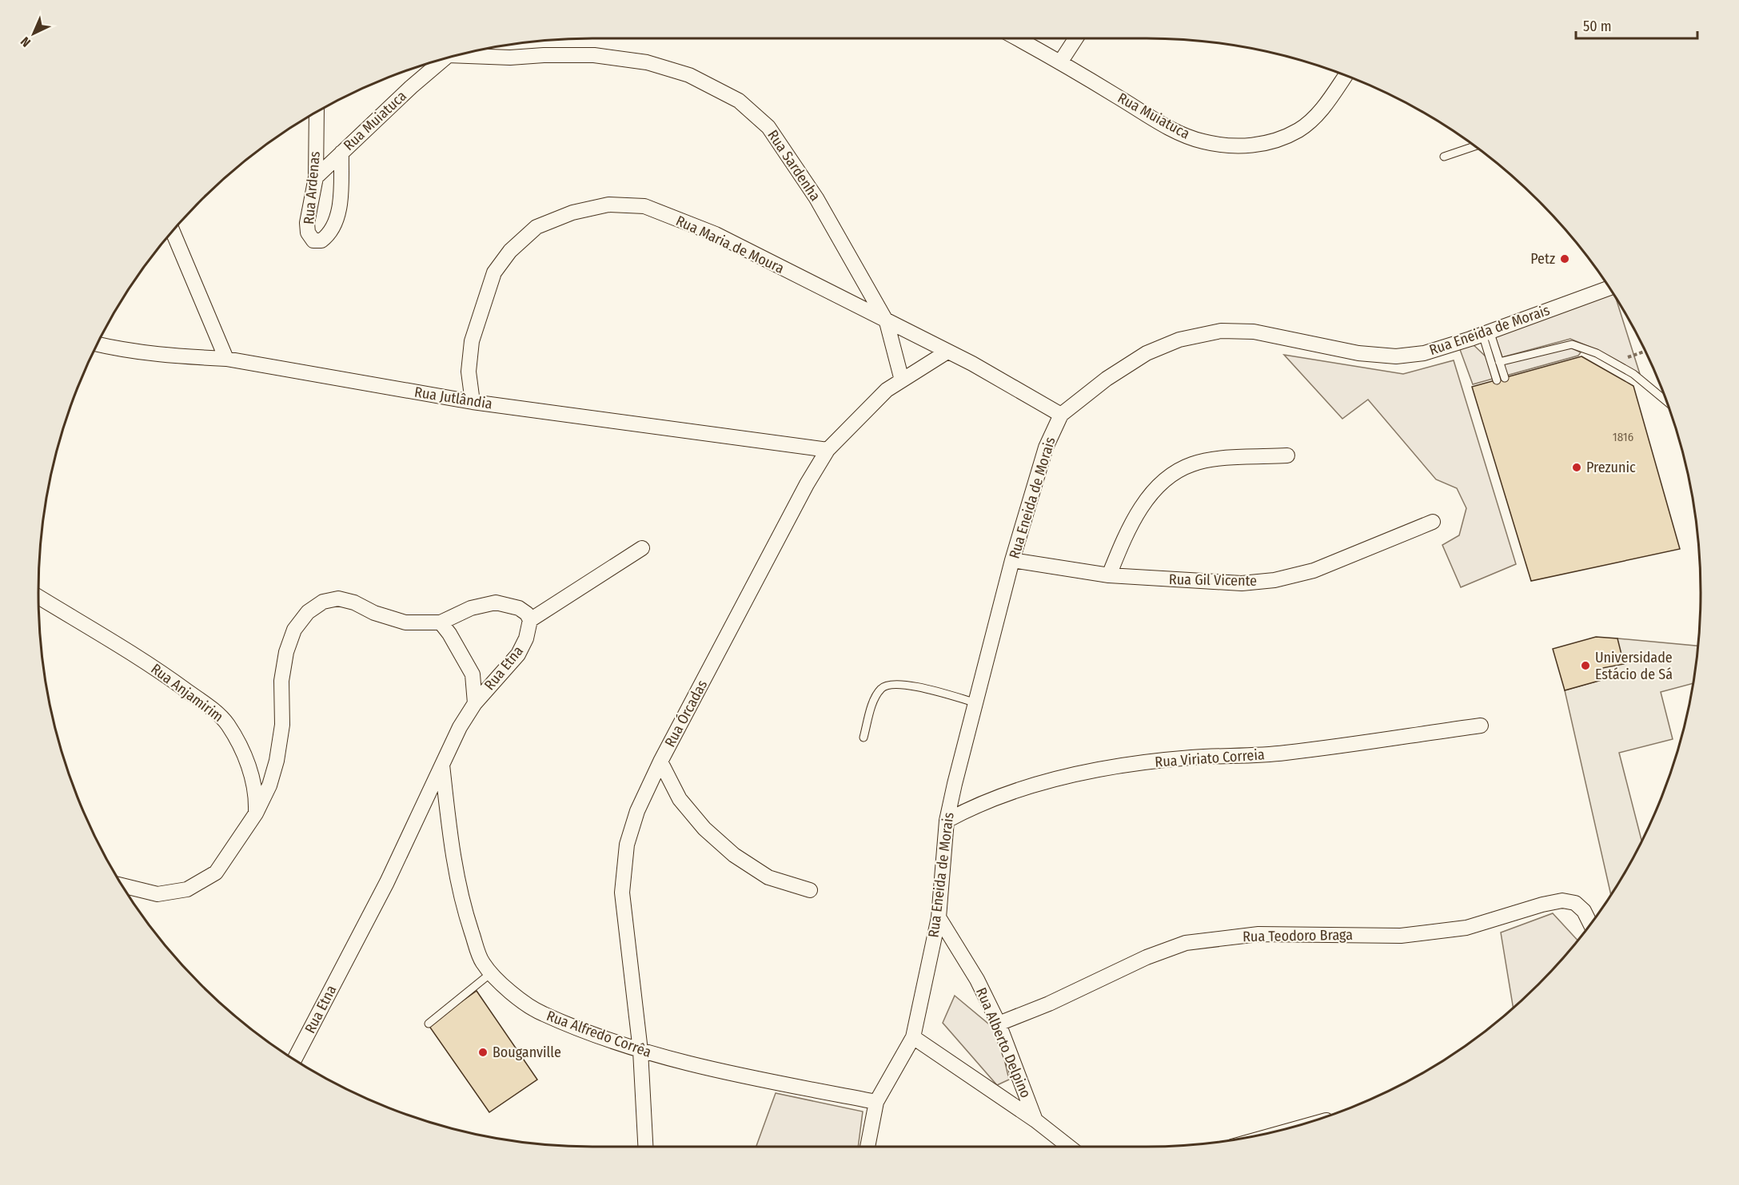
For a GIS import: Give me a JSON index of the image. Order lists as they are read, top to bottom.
{
  "streets": {
    "street": [
      "Rua Muiatuca",
      "Rua Sardenha",
      "Rua Ardenas",
      "Rua Maria de Moura",
      "Rua Eneida de Morais",
      "Rua Jutlândia",
      "Rua Gil Vicente",
      "Rua Etna",
      "Rua Anjamirim",
      "Rua Órcadas",
      "Rua Viriato Correia",
      "Rua Teodoro Braga",
      "Rua Alfredo Corrêa",
      "Rua Alberto Delpino"
    ]
  },
  "crossings": [
    ["Rua Muiatuca", "Rua Ardenas"],
    ["Rua Sardenha", "Rua Maria de Moura"],
    ["Rua Sardenha", "Rua Órcadas"],
    ["Rua Maria de Moura", "Rua Eneida de Morais"],
    ["Rua Maria de Moura", "Rua Jutlândia"],
    ["Rua Maria de Moura", "Rua Órcadas"],
    ["Rua Eneida de Morais", "Rua Gil Vicente"],
    ["Rua Eneida de Morais", "Rua Viriato Correia"],
    ["Rua Eneida de Morais", "Rua Alfredo Corrêa"],
    ["Rua Eneida de Morais", "Rua Alberto Delpino"],
    ["Rua Jutlândia", "Rua Órcadas"],
    ["Rua Etna", "Rua Alfredo Corrêa"],
    ["Rua Órcadas", "Rua Alfredo Corrêa"],
    ["Rua Teodoro Braga", "Rua Alberto Delpino"]
  ],
  "places": [
    "Petz",
    "Prezunic",
    "Universidade Estácio de Sá",
    "Bouganville"
  ],
  "house_numbers": ["1816"],
  "scale_bar": "50 m",
  "north": "bottom left"
}
